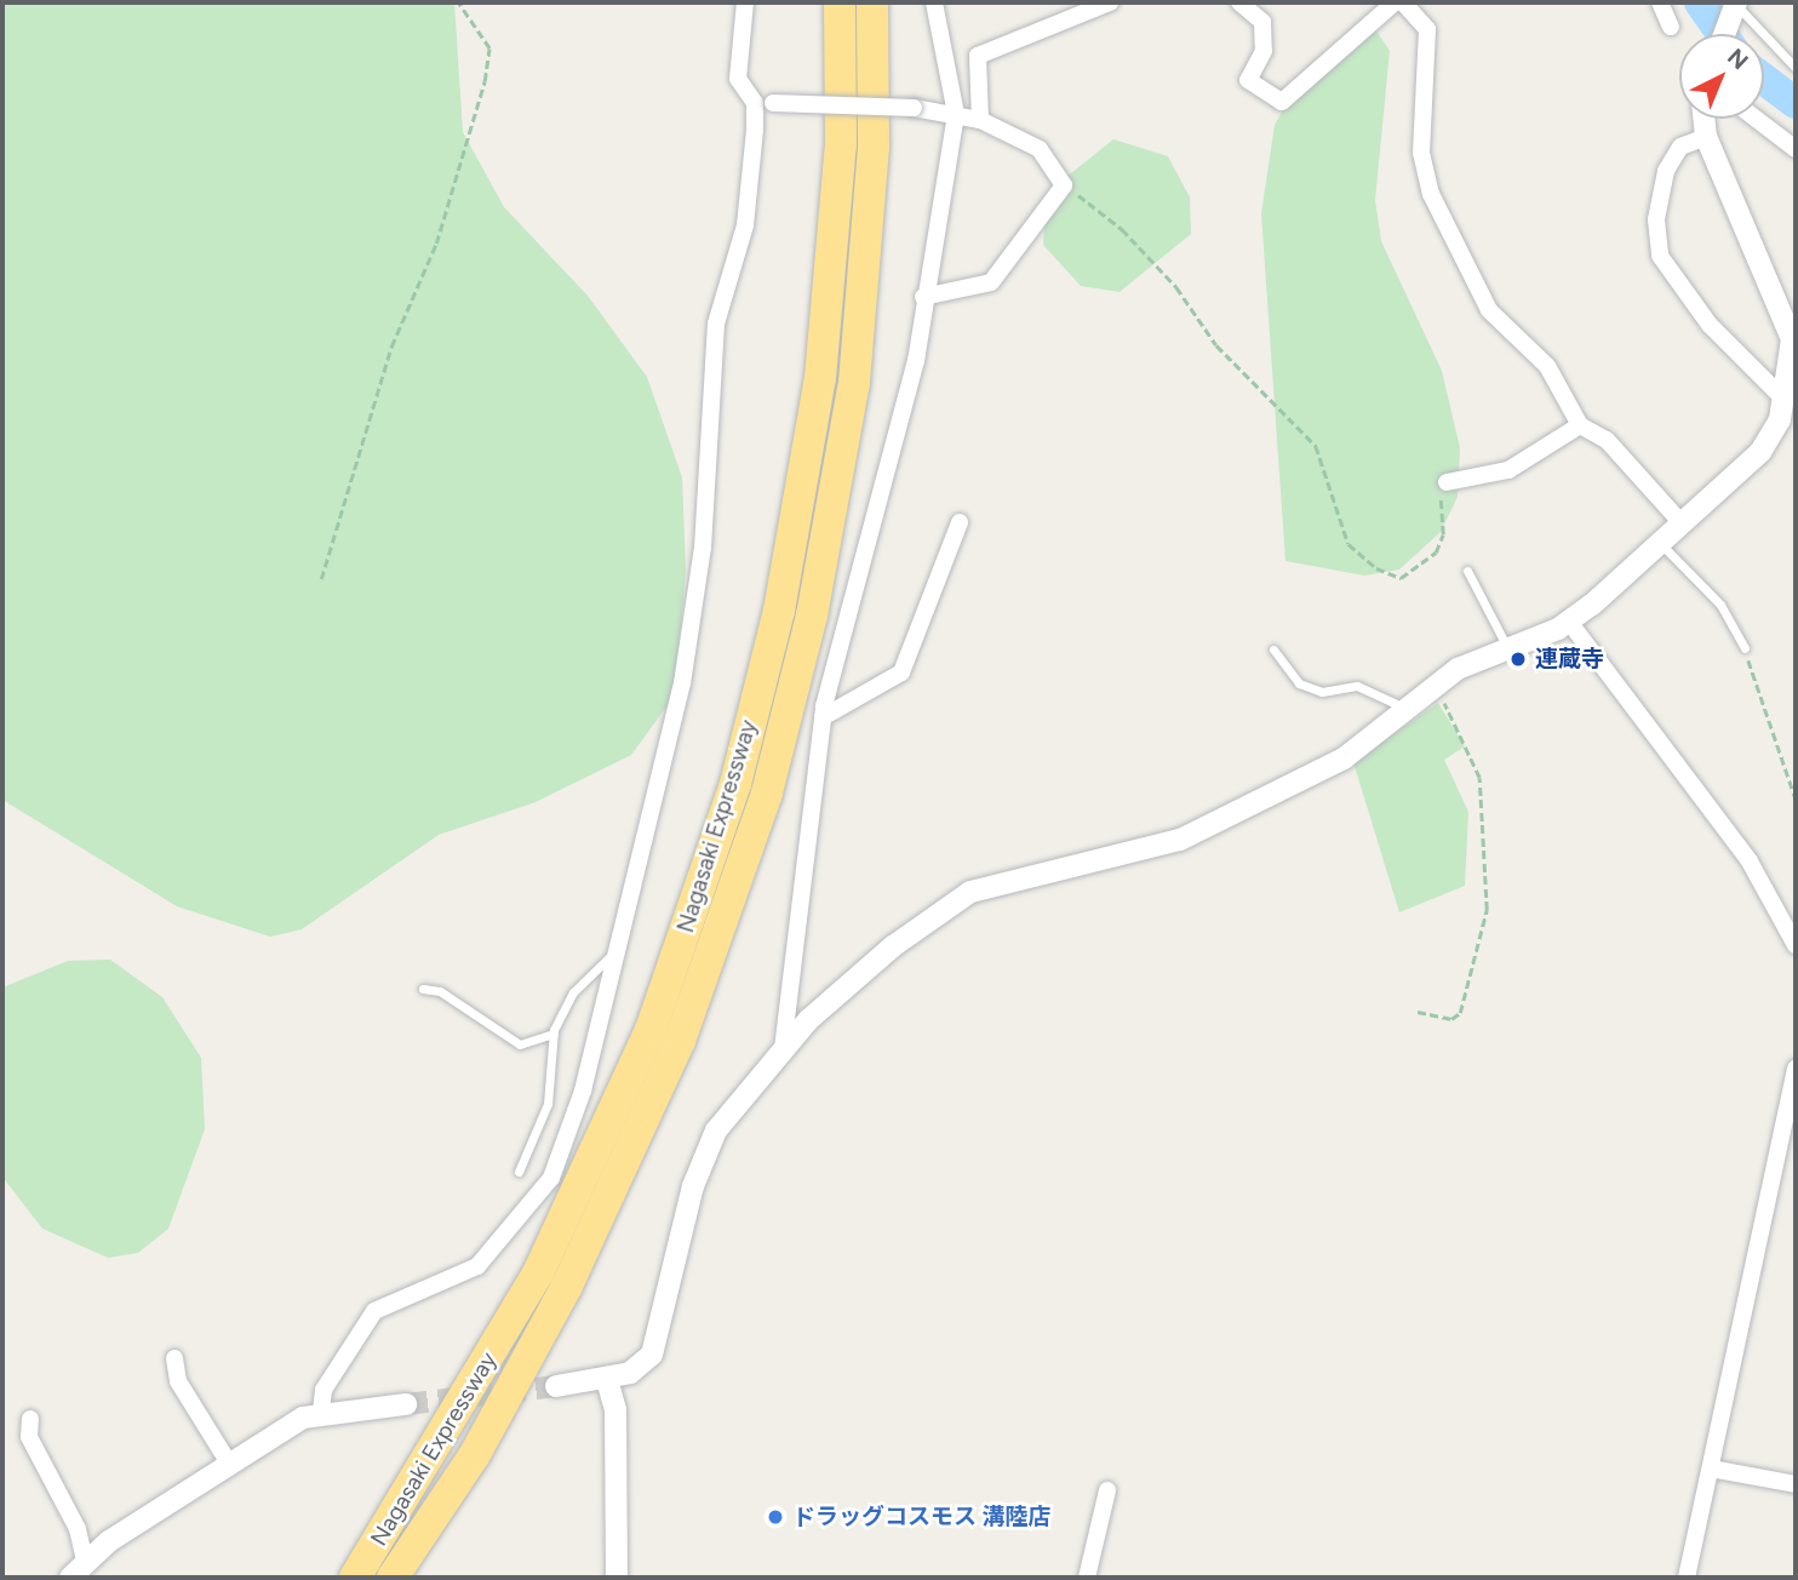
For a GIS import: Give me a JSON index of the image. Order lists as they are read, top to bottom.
{
  "streets": {
    "highway": ["Nagasaki Expressway"]
  },
  "places": ["連蔵寺", "ドラッグコスモス 溝陸店"],
  "north": "top right"
}
